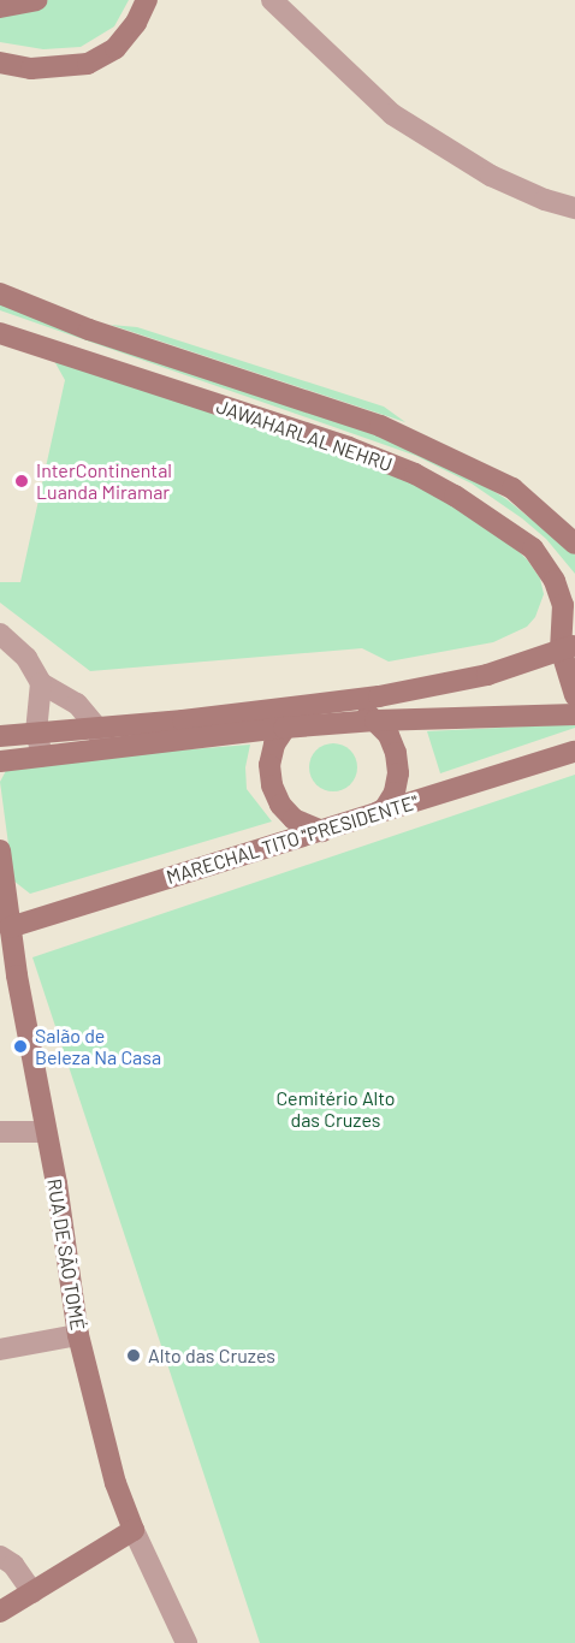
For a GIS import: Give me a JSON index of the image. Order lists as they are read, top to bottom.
{
  "streets": {
    "street": ["JAWAHARLAL NEHRU", "MARECHAL TITO \"PRESIDENTE\"", "RUA DE SÃO TOMÉ"]
  },
  "crossings": [
    ["MARECHAL TITO \"PRESIDENTE\"", "RUA DE SÃO TOMÉ"]
  ],
  "parks": ["Cemitério Alto das Cruzes"],
  "places": ["InterContinental Luanda Miramar", "Salão de Beleza Na Casa", "Alto das Cruzes"]
}
